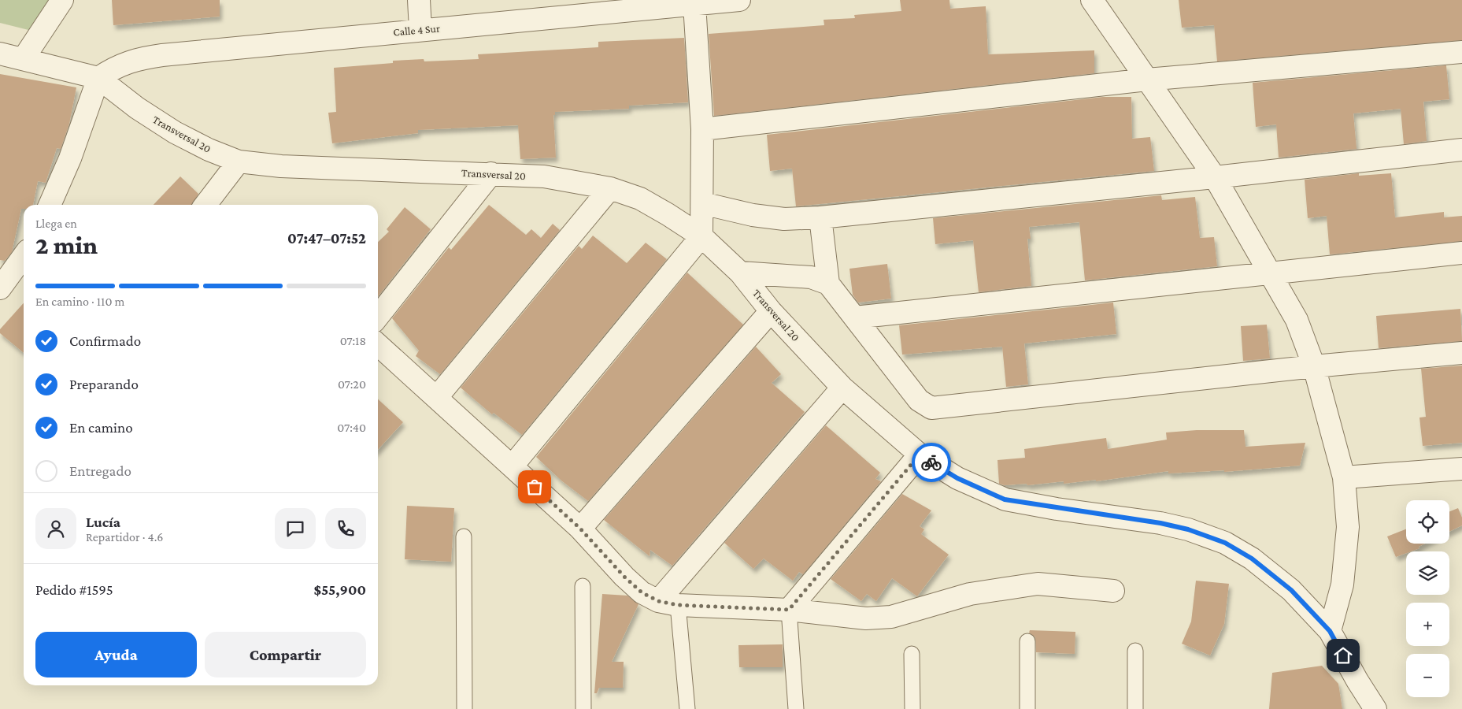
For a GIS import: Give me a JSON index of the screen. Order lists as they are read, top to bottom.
{
  "streets": {
    "street": ["Calle 4 Sur", "Transversal 20"]
  },
  "crossings": [
    ["Calle 4 Sur", "Transversal 20"]
  ],
  "page": {
    "heading": ["2 min", "Llega en", "07:47–07:52"],
    "panel": [
      "Lucía",
      "Repartidor · 4.6",
      "Pedido #1595",
      "$55,900"
    ],
    "bar": "En camino · 110 m",
    "list": [
      ["Confirmado", "07:18"],
      ["Preparando", "07:20"],
      ["En camino", "07:40"],
      "Entregado"
    ],
    "map_buttons": ["+", "−"],
    "buttons": ["Ayuda", "Compartir"]
  }
}
